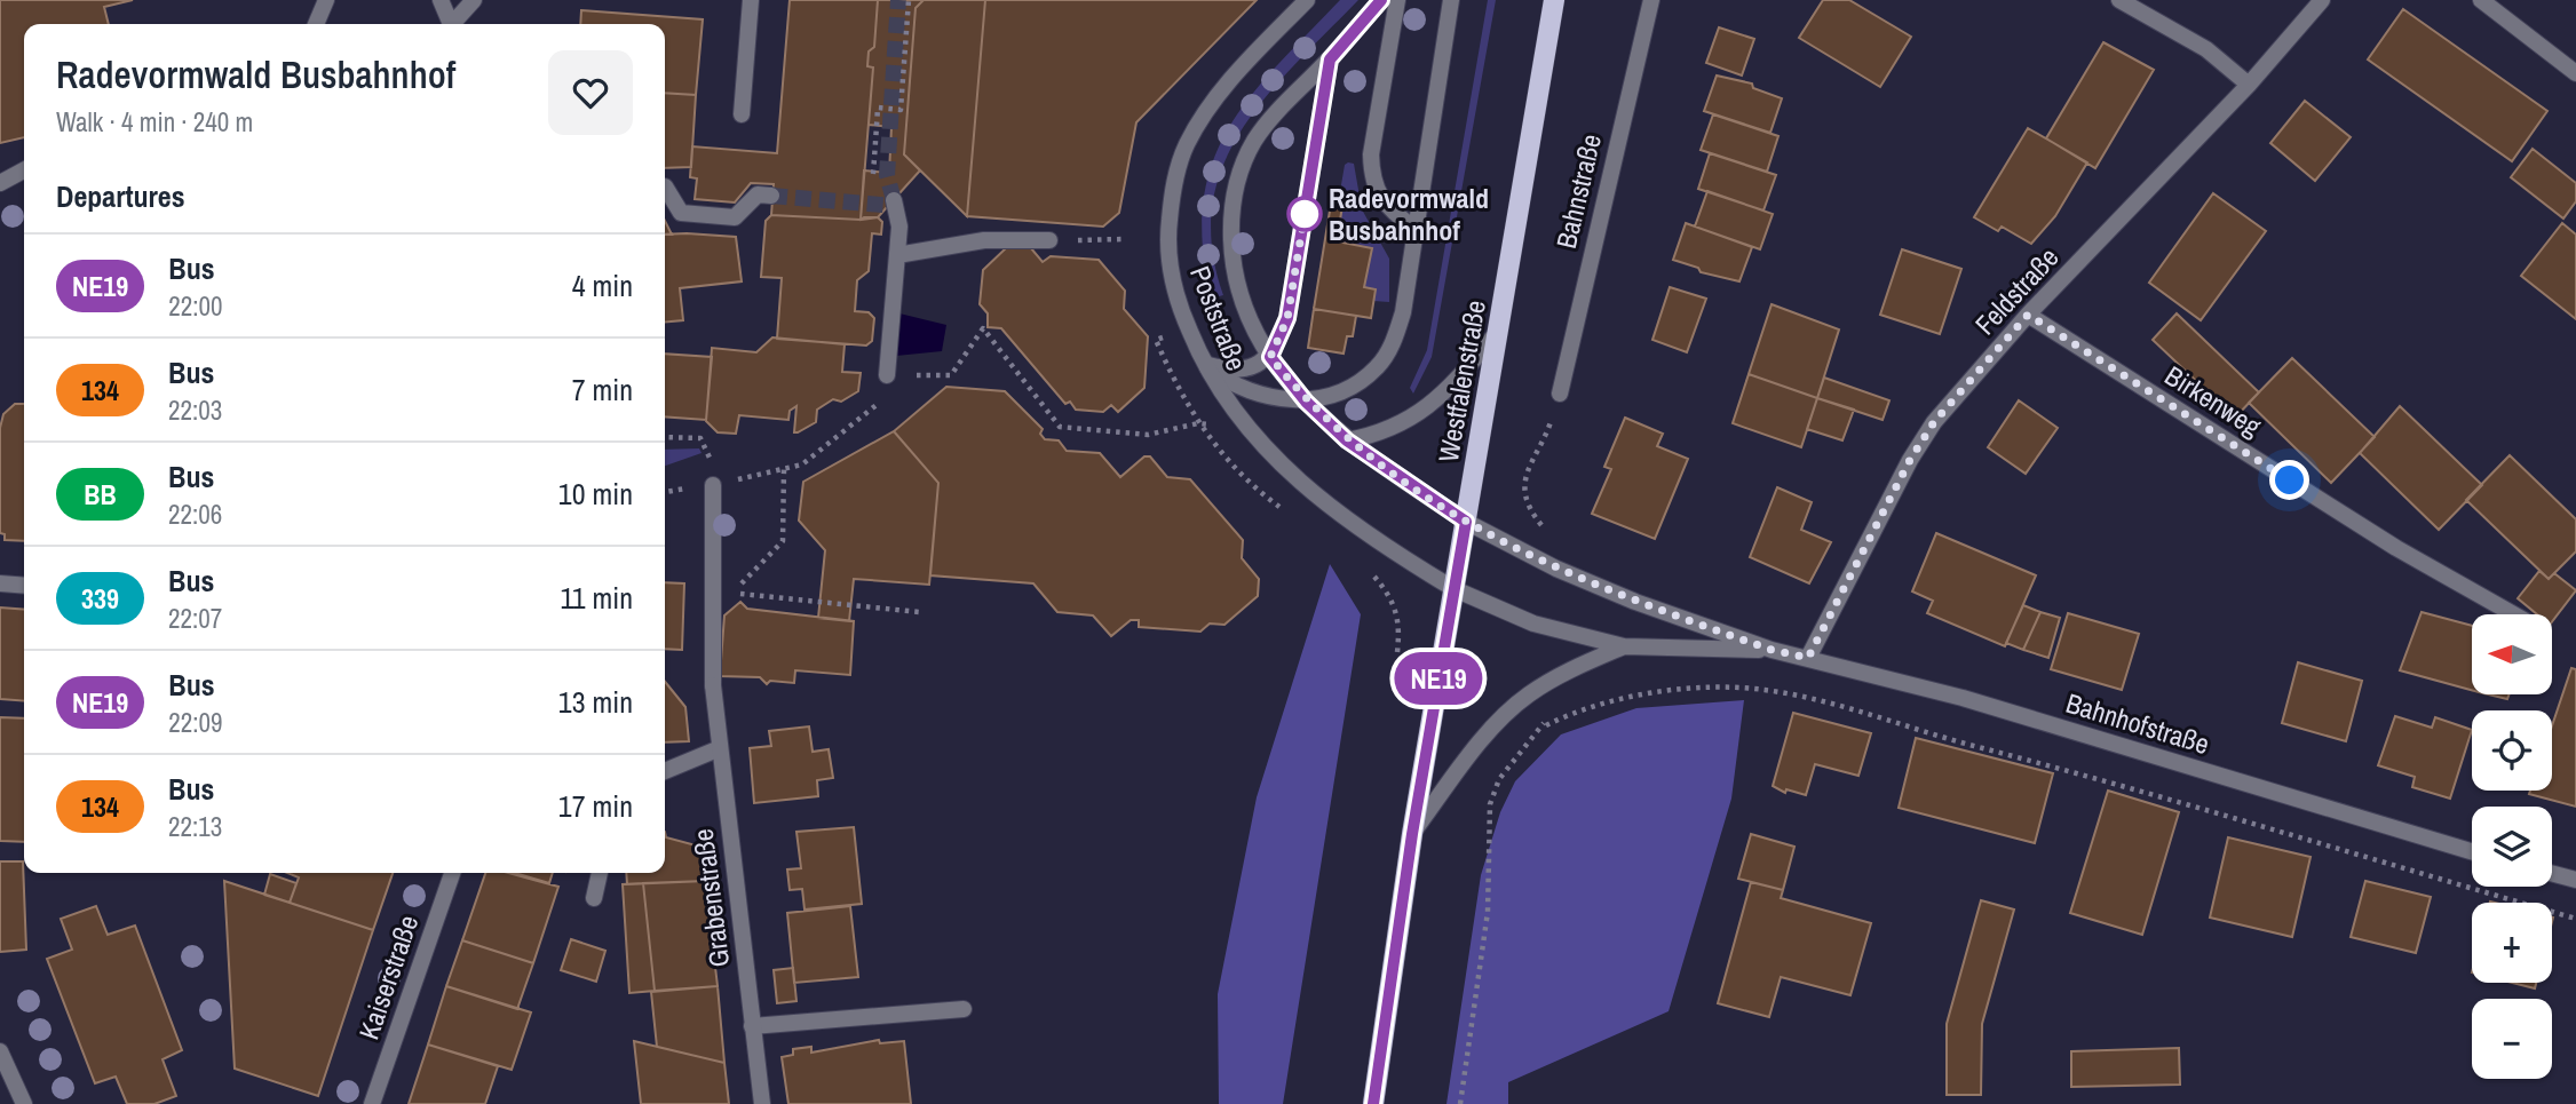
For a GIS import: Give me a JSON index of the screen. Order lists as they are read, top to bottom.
{
  "streets": {
    "main road": ["Westfalenstraße"],
    "street": [
      "Bahnstraße",
      "Feldstraße",
      "Poststraße",
      "Birkenweg",
      "Bahnhofstraße",
      "Grabenstraße",
      "Kaiserstraße"
    ]
  },
  "crossings": [
    ["Feldstraße", "Birkenweg"],
    ["Feldstraße", "Bahnhofstraße"],
    ["Poststraße", "Westfalenstraße"],
    ["Poststraße", "Bahnhofstraße"],
    ["Westfalenstraße", "Bahnhofstraße"]
  ],
  "places": ["Radevormwald Busbahnhof"],
  "lines": ["bus line NE19"],
  "north": "left",
  "page": {
    "on_map": "NE19",
    "heading": [
      ["Radevormwald Busbahnhof", "Walk · 4 min · 240 m"],
      "Departures"
    ],
    "list": [
      {
        "mark": "NE19",
        "name": "Bus",
        "note": "22:00",
        "value": "4 min"
      },
      {
        "mark": "134",
        "name": "Bus",
        "note": "22:03",
        "value": "7 min"
      },
      {
        "mark": "BB",
        "name": "Bus",
        "note": "22:06",
        "value": "10 min"
      },
      {
        "mark": "339",
        "name": "Bus",
        "note": "22:07",
        "value": "11 min"
      },
      {
        "mark": "NE19",
        "name": "Bus",
        "note": "22:09",
        "value": "13 min"
      },
      {
        "mark": "134",
        "name": "Bus",
        "note": "22:13",
        "value": "17 min"
      }
    ],
    "map_buttons": ["+", "−"]
  }
}
